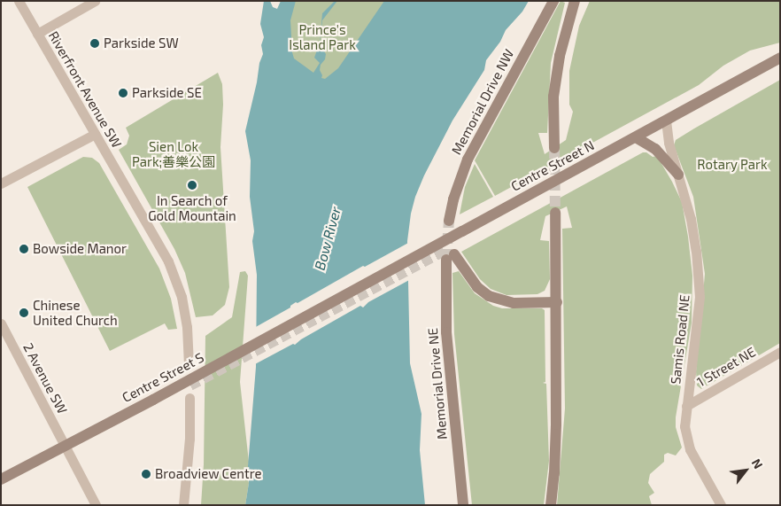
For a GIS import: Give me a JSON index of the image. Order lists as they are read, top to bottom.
{
  "streets": {
    "main road": [
      "Memorial Drive NW",
      "Centre Street N",
      "Centre Street S",
      "Memorial Drive NE"
    ],
    "street": [
      "Riverfront Avenue SW",
      "Samis Road NE",
      "1 Street NE",
      "2 Avenue SW"
    ]
  },
  "crossings": [
    ["Centre Street N", "Samis Road NE"],
    ["Centre Street N", "Centre Street S"],
    ["Samis Road NE", "1 Street NE"],
    ["Centre Street S", "2 Avenue SW"]
  ],
  "water": ["Bow River"],
  "parks": ["Prince's Island Park", "Sien Lok Park;善樂公園", "Rotary Park"],
  "places": [
    "Parkside SW",
    "Parkside SE",
    "In Search of Gold Mountain",
    "Bowside Manor",
    "Chinese United Church",
    "Broadview Centre"
  ],
  "north": "top right"
}
